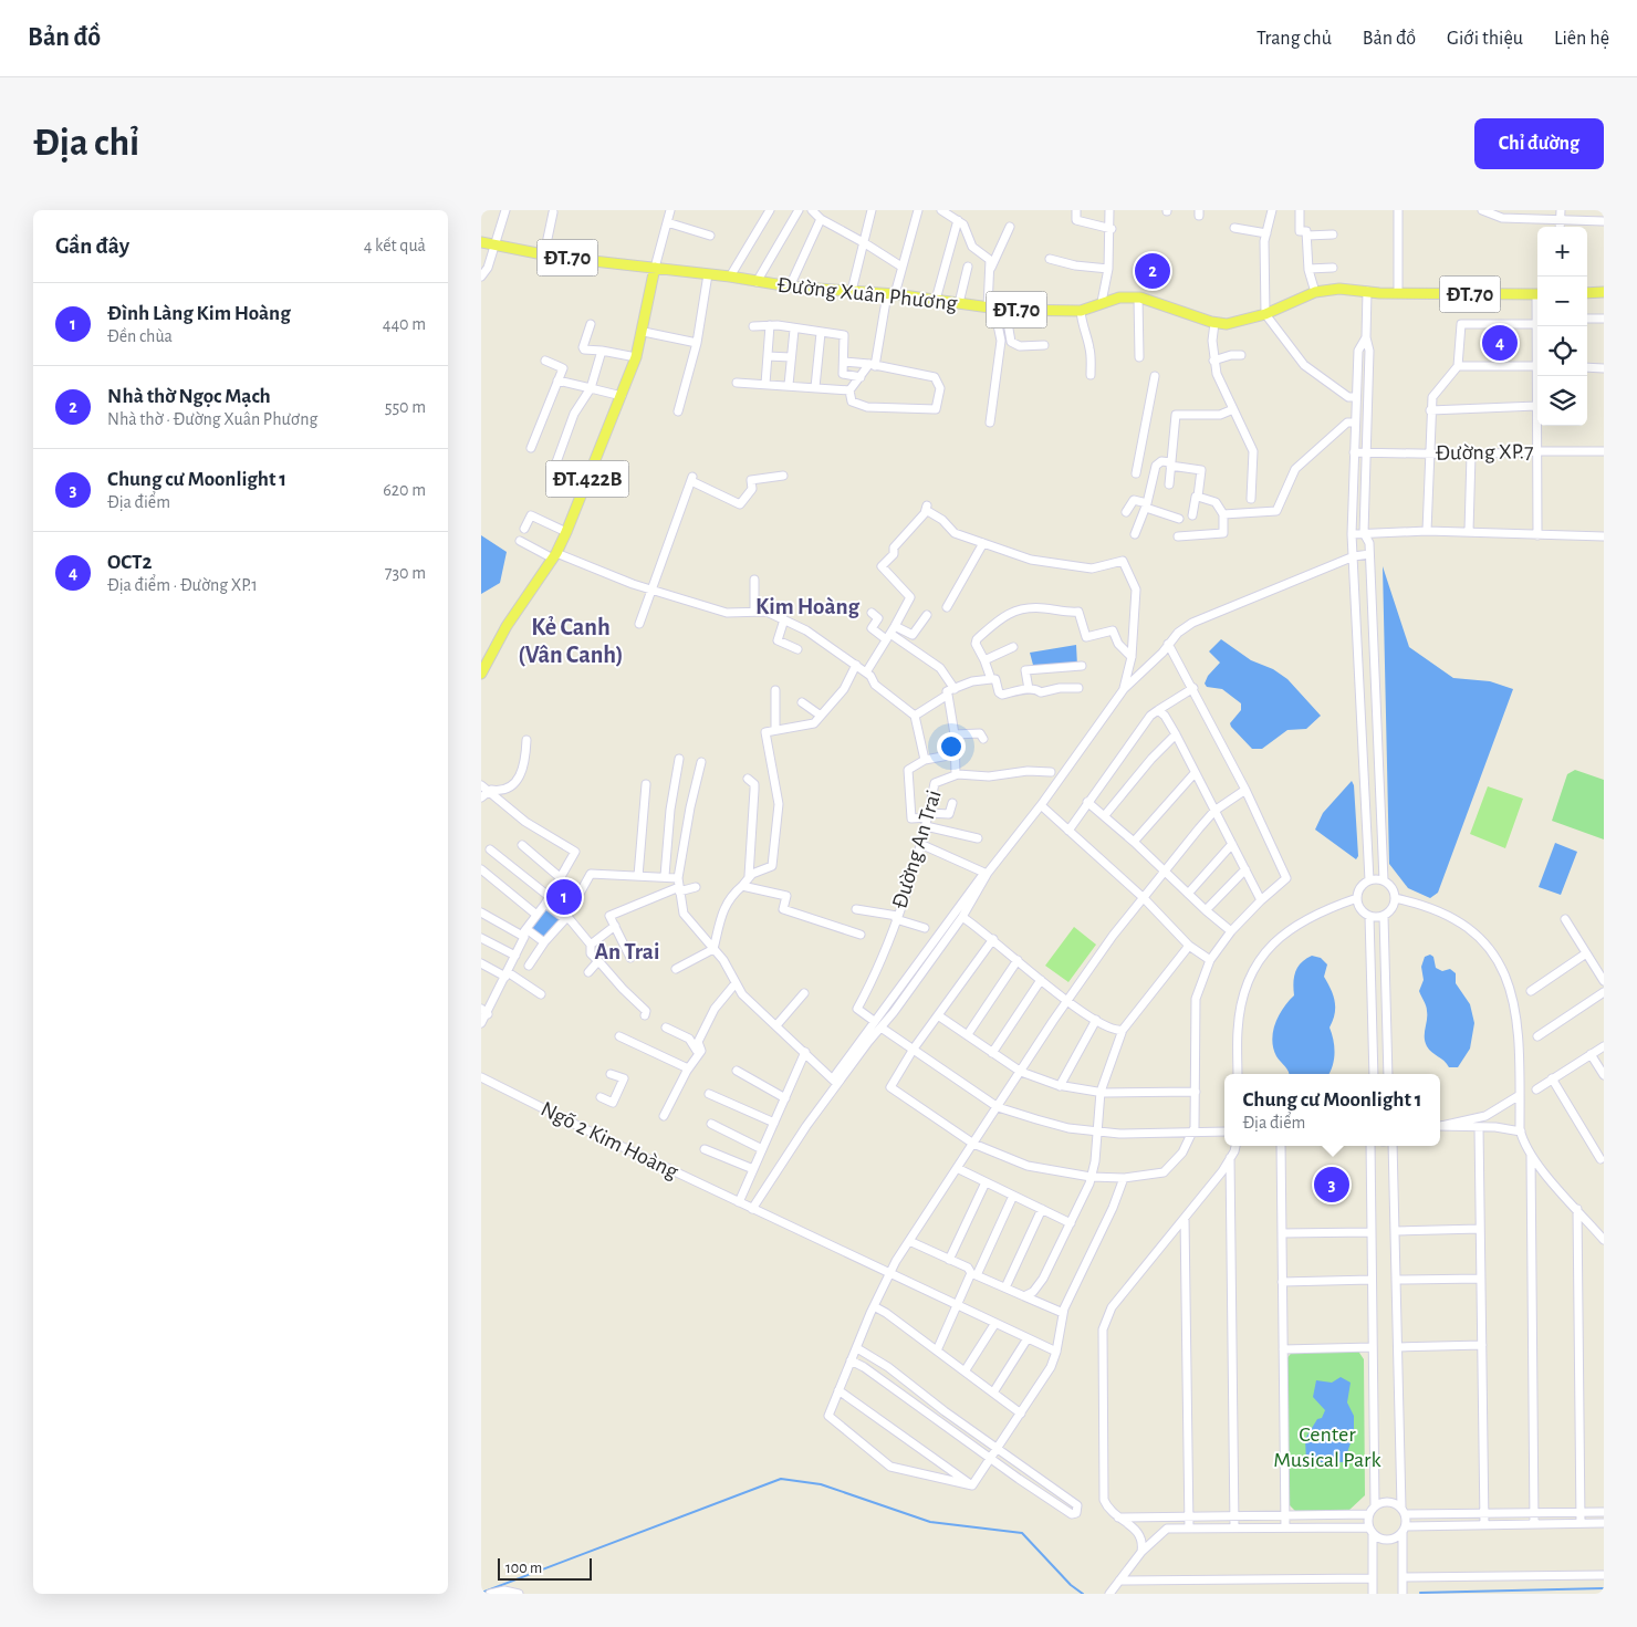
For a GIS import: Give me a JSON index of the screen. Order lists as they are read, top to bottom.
{
  "streets": {
    "main road": ["ĐT.70", "Đường Xuân Phương", "ĐT.422B"],
    "street": ["Đường XP.7", "Đường An Trai", "Ngõ 2 Kim Hoàng"]
  },
  "crossings": [
    ["Đường Xuân Phương", "ĐT.422B"]
  ],
  "districts": ["Kim Hoàng", "Kẻ Canh (Vân Canh)", "An Trai"],
  "parks": ["Center Musical Park"],
  "scale_bar": "100 m",
  "page": {
    "header": "Bản đồ",
    "nav": [
      "Trang chủ",
      "Bản đồ",
      "Giới thiệu",
      "Liên hệ"
    ],
    "buttons": "Chỉ đường",
    "title": "Địa chỉ",
    "heading": ["Gần đây", "4 kết quả"],
    "map_buttons": ["+", "−"],
    "pins": [
      "2",
      "4",
      "1",
      "3"
    ],
    "list": [
      {
        "mark": "1",
        "name": "Đình Làng Kim Hoàng",
        "note": "Đền chùa",
        "value": "440 m"
      },
      {
        "mark": "2",
        "name": "Nhà thờ Ngọc Mạch",
        "note": "Nhà thờ · Đường Xuân Phương",
        "value": "550 m"
      },
      {
        "mark": "3",
        "name": "Chung cư Moonlight 1",
        "note": "Địa điểm",
        "value": "620 m"
      },
      {
        "mark": "4",
        "name": "OCT2",
        "note": "Địa điểm · Đường XP.1",
        "value": "730 m"
      }
    ],
    "popup": ["Chung cư Moonlight 1", "Địa điểm"],
    "scale": "100 m"
  }
}
